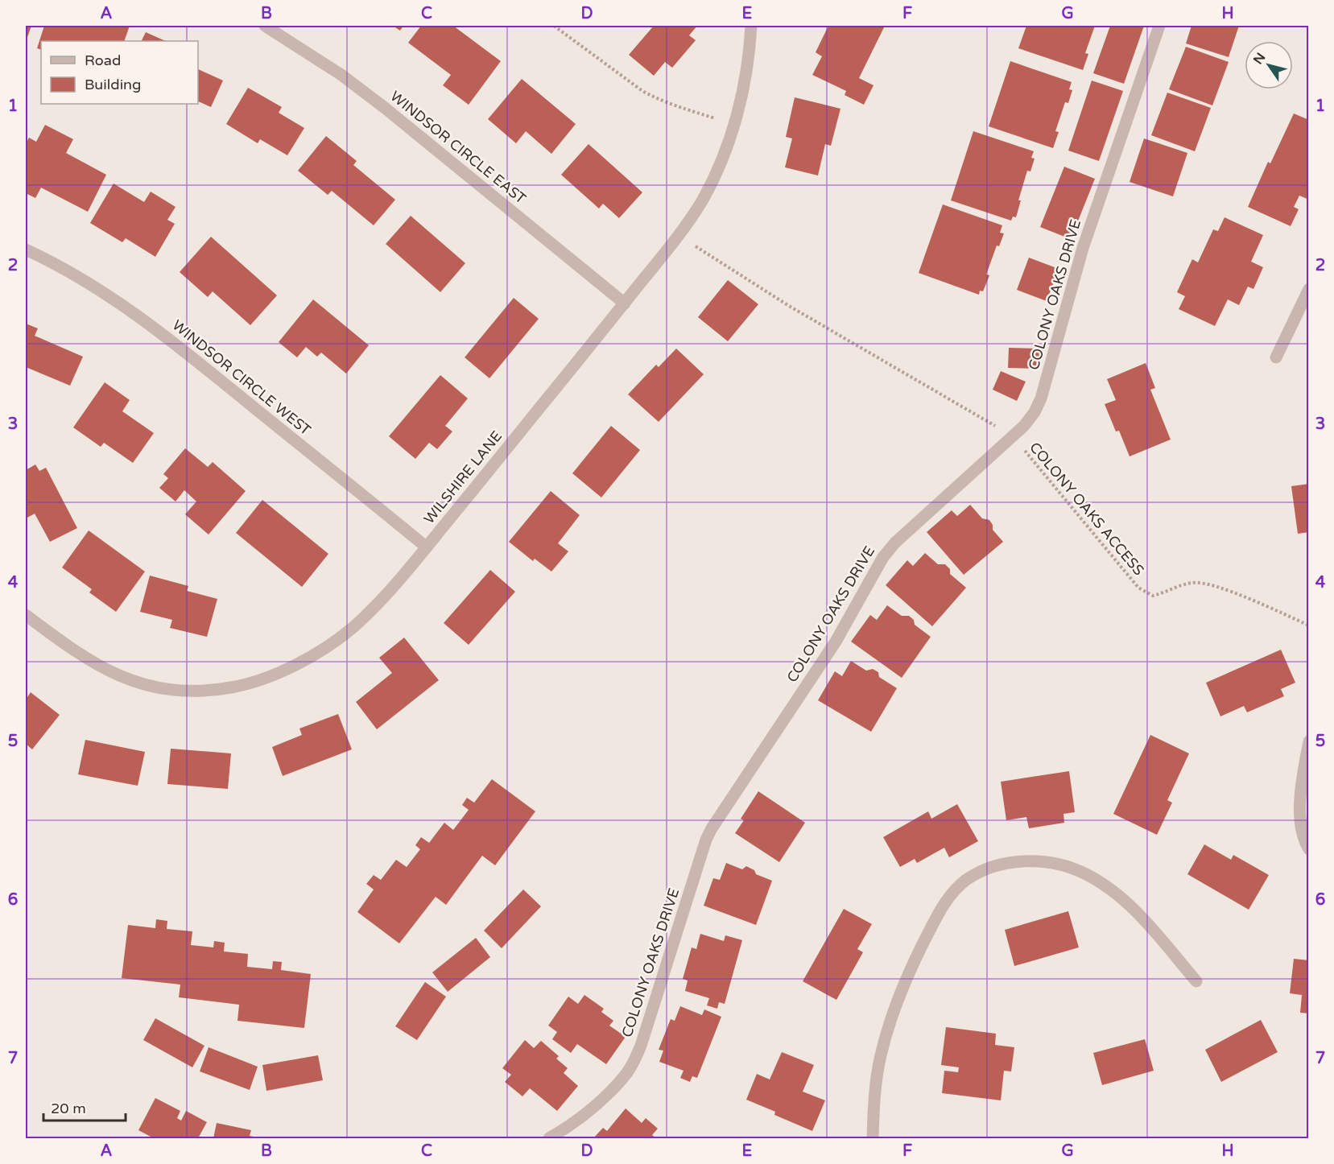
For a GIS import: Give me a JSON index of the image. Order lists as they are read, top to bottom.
{
  "streets": {
    "street": [
      "WINDSOR CIRCLE EAST",
      "COLONY OAKS DRIVE",
      "WINDSOR CIRCLE WEST",
      "WILSHIRE LANE"
    ],
    "path": ["COLONY OAKS ACCESS"]
  },
  "crossings": [
    ["WINDSOR CIRCLE EAST", "WILSHIRE LANE"],
    ["COLONY OAKS DRIVE", "COLONY OAKS ACCESS"],
    ["WINDSOR CIRCLE WEST", "WILSHIRE LANE"]
  ],
  "legend": ["Road", "Building"],
  "scale_bar": "20 m",
  "north": "top left",
  "grid": {
    "columns": [
      "A",
      "B",
      "C",
      "D",
      "E",
      "F",
      "G",
      "H"
    ],
    "rows": [
      "1",
      "2",
      "3",
      "4",
      "5",
      "6",
      "7"
    ]
  }
}
